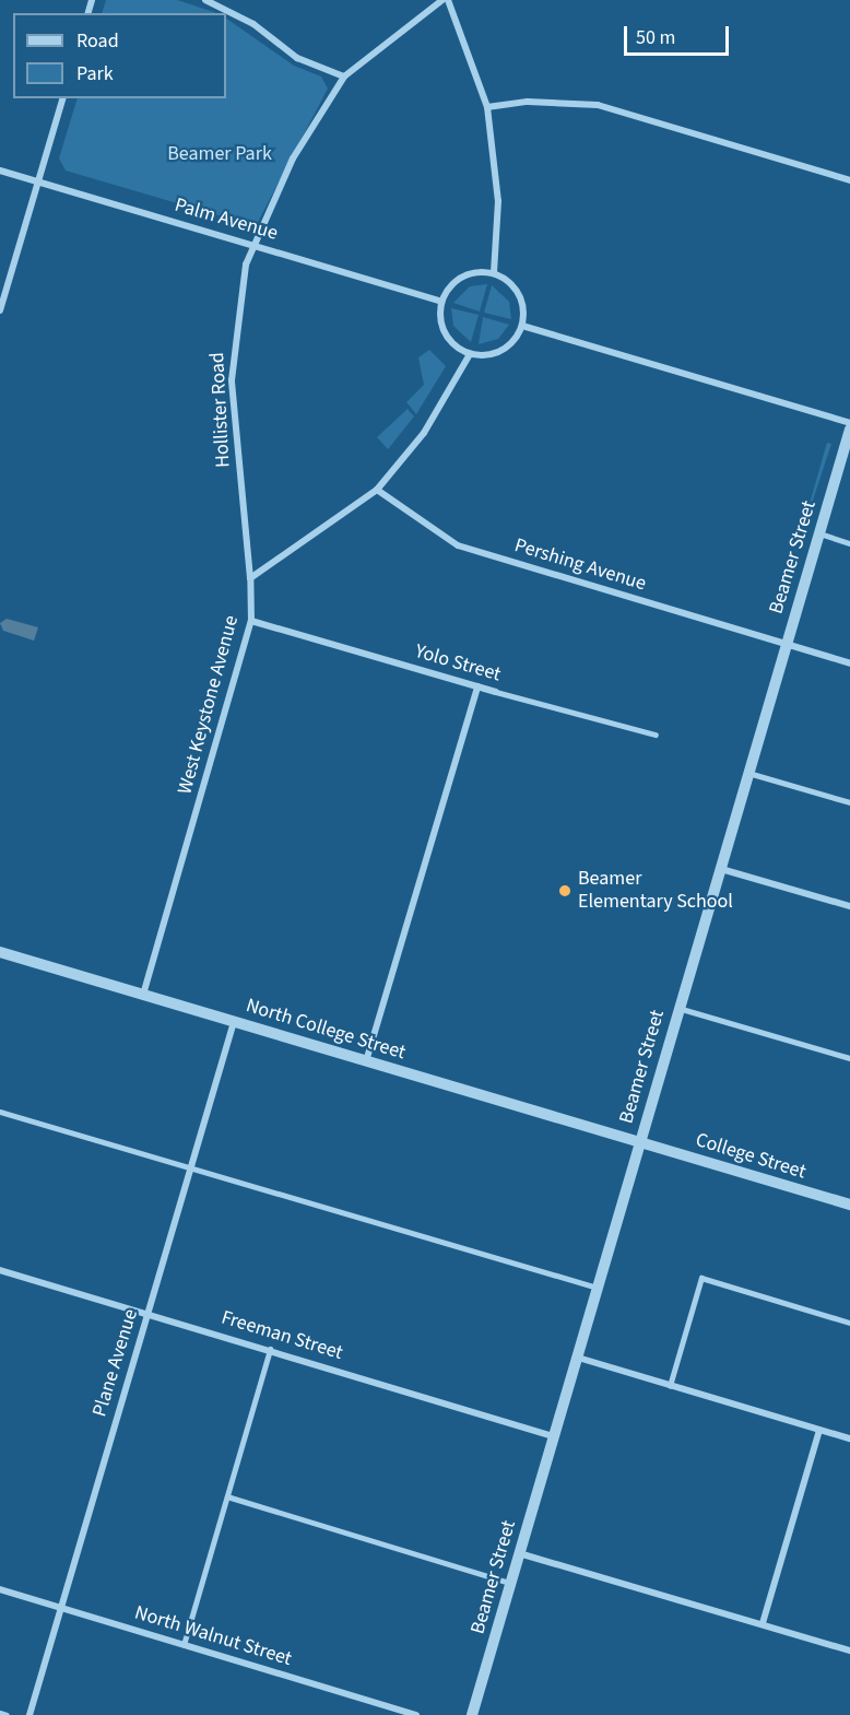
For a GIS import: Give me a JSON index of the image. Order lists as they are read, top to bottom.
{
  "streets": {
    "street": [
      "Palm Avenue",
      "Hollister Road",
      "Beamer Street",
      "Pershing Avenue",
      "Yolo Street",
      "West Keystone Avenue",
      "North College Street",
      "College Street",
      "Freeman Street",
      "Plane Avenue",
      "North Walnut Street"
    ]
  },
  "crossings": [
    ["Palm Avenue", "Hollister Road"],
    ["Hollister Road", "West Keystone Avenue"],
    ["Beamer Street", "Pershing Avenue"],
    ["Beamer Street", "North College Street"],
    ["Beamer Street", "College Street"],
    ["Beamer Street", "Freeman Street"],
    ["Yolo Street", "West Keystone Avenue"],
    ["West Keystone Avenue", "North College Street"],
    ["North College Street", "College Street"],
    ["North College Street", "Plane Avenue"],
    ["Freeman Street", "Plane Avenue"],
    ["Plane Avenue", "North Walnut Street"]
  ],
  "parks": ["Beamer Park"],
  "places": ["Beamer Elementary School"],
  "legend": ["Road", "Park"],
  "scale_bar": "50 m"
}
